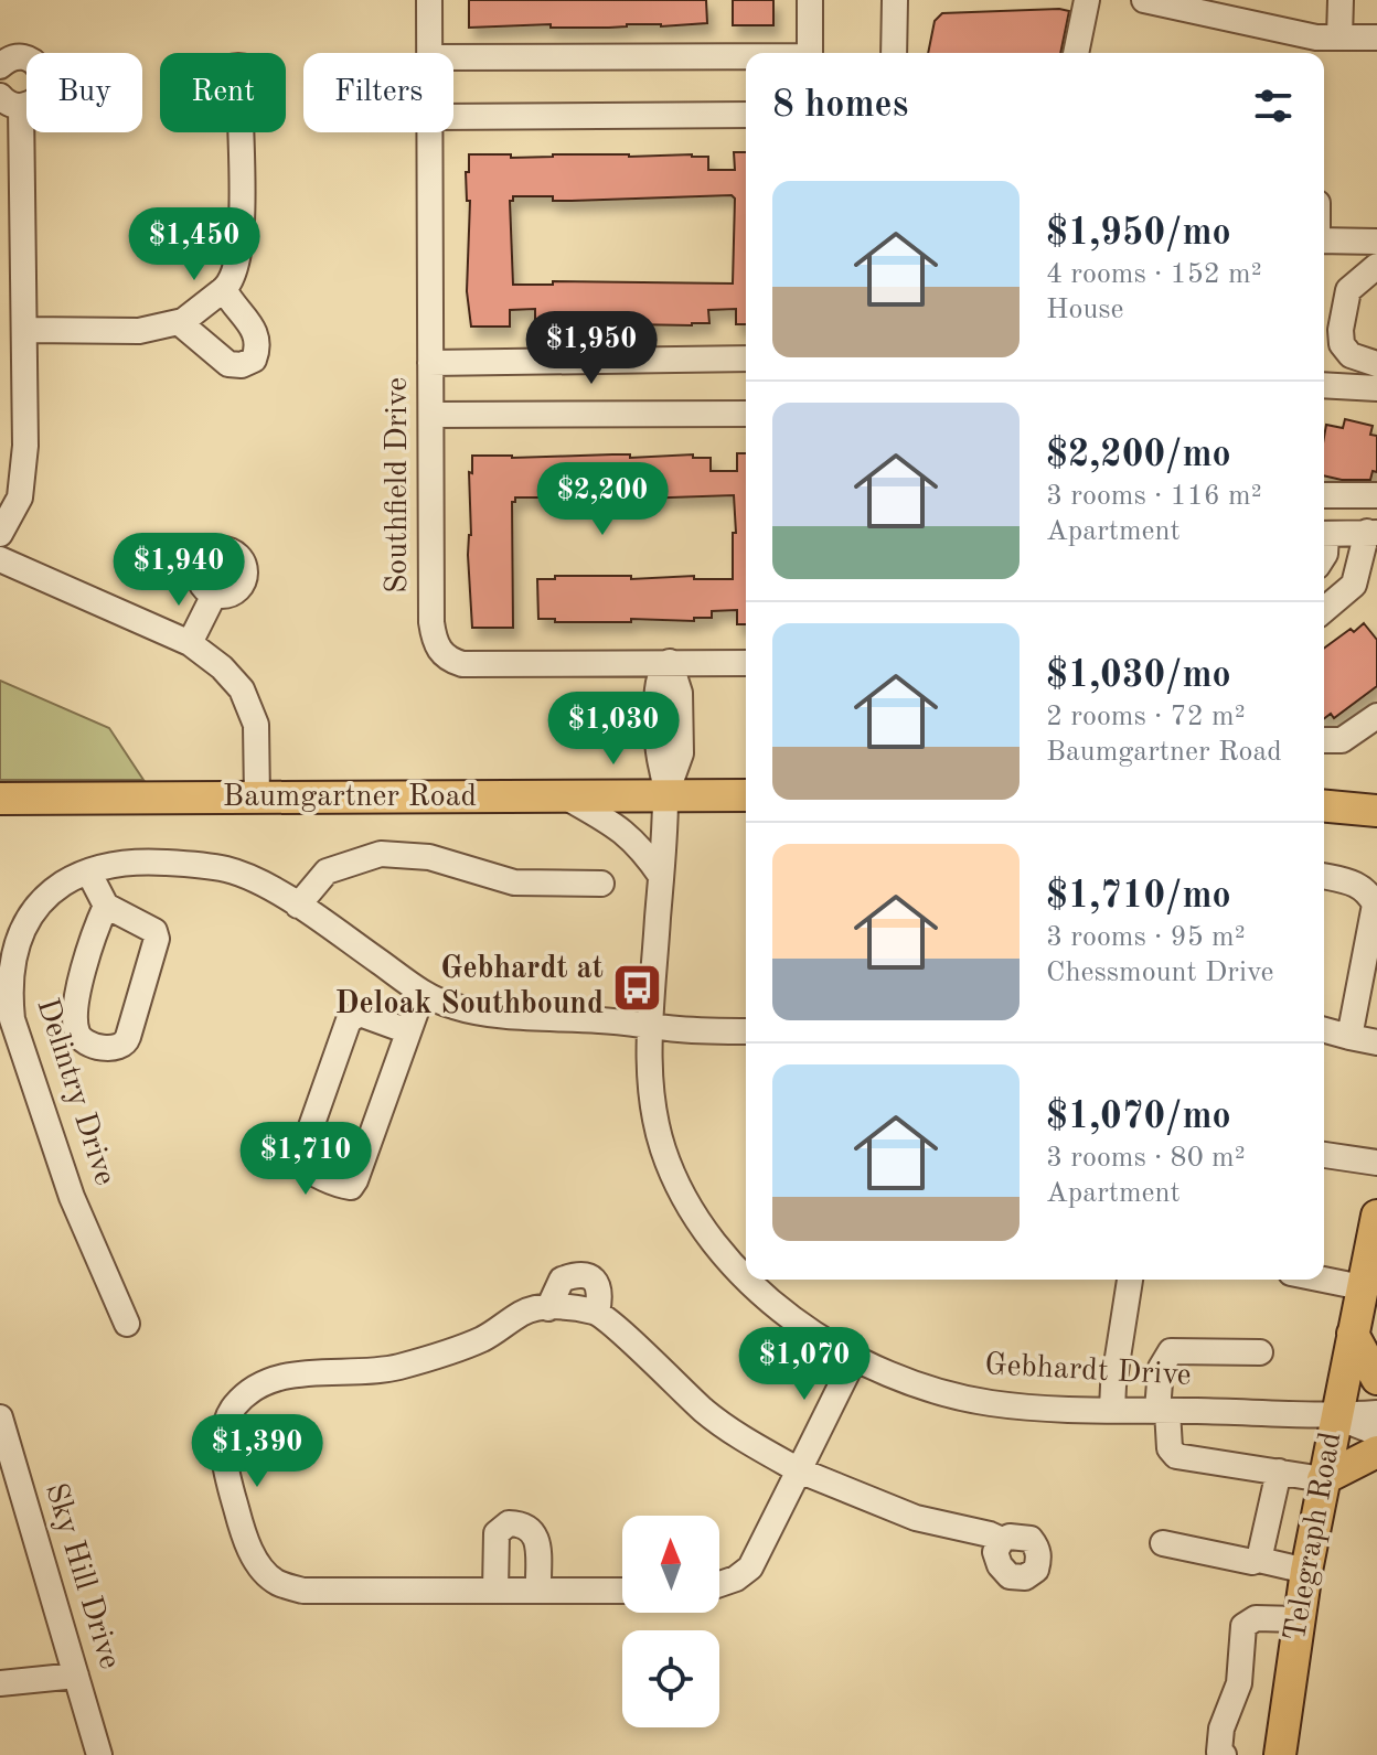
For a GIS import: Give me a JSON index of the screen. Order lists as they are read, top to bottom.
{
  "streets": {
    "main road": ["Baumgartner Road", "Telegraph Road"],
    "street": [
      "Southfield Drive",
      "Delintry Drive",
      "Gebhardt Drive",
      "Sky Hill Drive"
    ]
  },
  "crossings": [
    ["Southfield Drive", "Gebhardt Drive"],
    ["Baumgartner Road", "Gebhardt Drive"],
    ["Gebhardt Drive", "Telegraph Road"]
  ],
  "places": {
    "bus stop": ["Gebhardt at Deloak Southbound"]
  },
  "north": "top",
  "page": {
    "chip": ["Buy", "Rent", "Filters"],
    "heading": "8 homes",
    "list": [
      {
        "name": "$1,950/mo",
        "note": "4 rooms · 152 m² · House"
      },
      {
        "name": "$2,200/mo",
        "note": "3 rooms · 116 m² · Apartment"
      },
      {
        "name": "$1,030/mo",
        "note": "2 rooms · 72 m² · Baumgartner Road"
      },
      {
        "name": "$1,710/mo",
        "note": "3 rooms · 95 m² · Chessmount Drive"
      },
      {
        "name": "$1,070/mo",
        "note": "3 rooms · 80 m² · Apartment"
      }
    ],
    "price": [
      "$1,450",
      "$1,950",
      "$2,200",
      "$1,940",
      "$1,030",
      "$1,710",
      "$1,070",
      "$1,390"
    ]
  }
}
